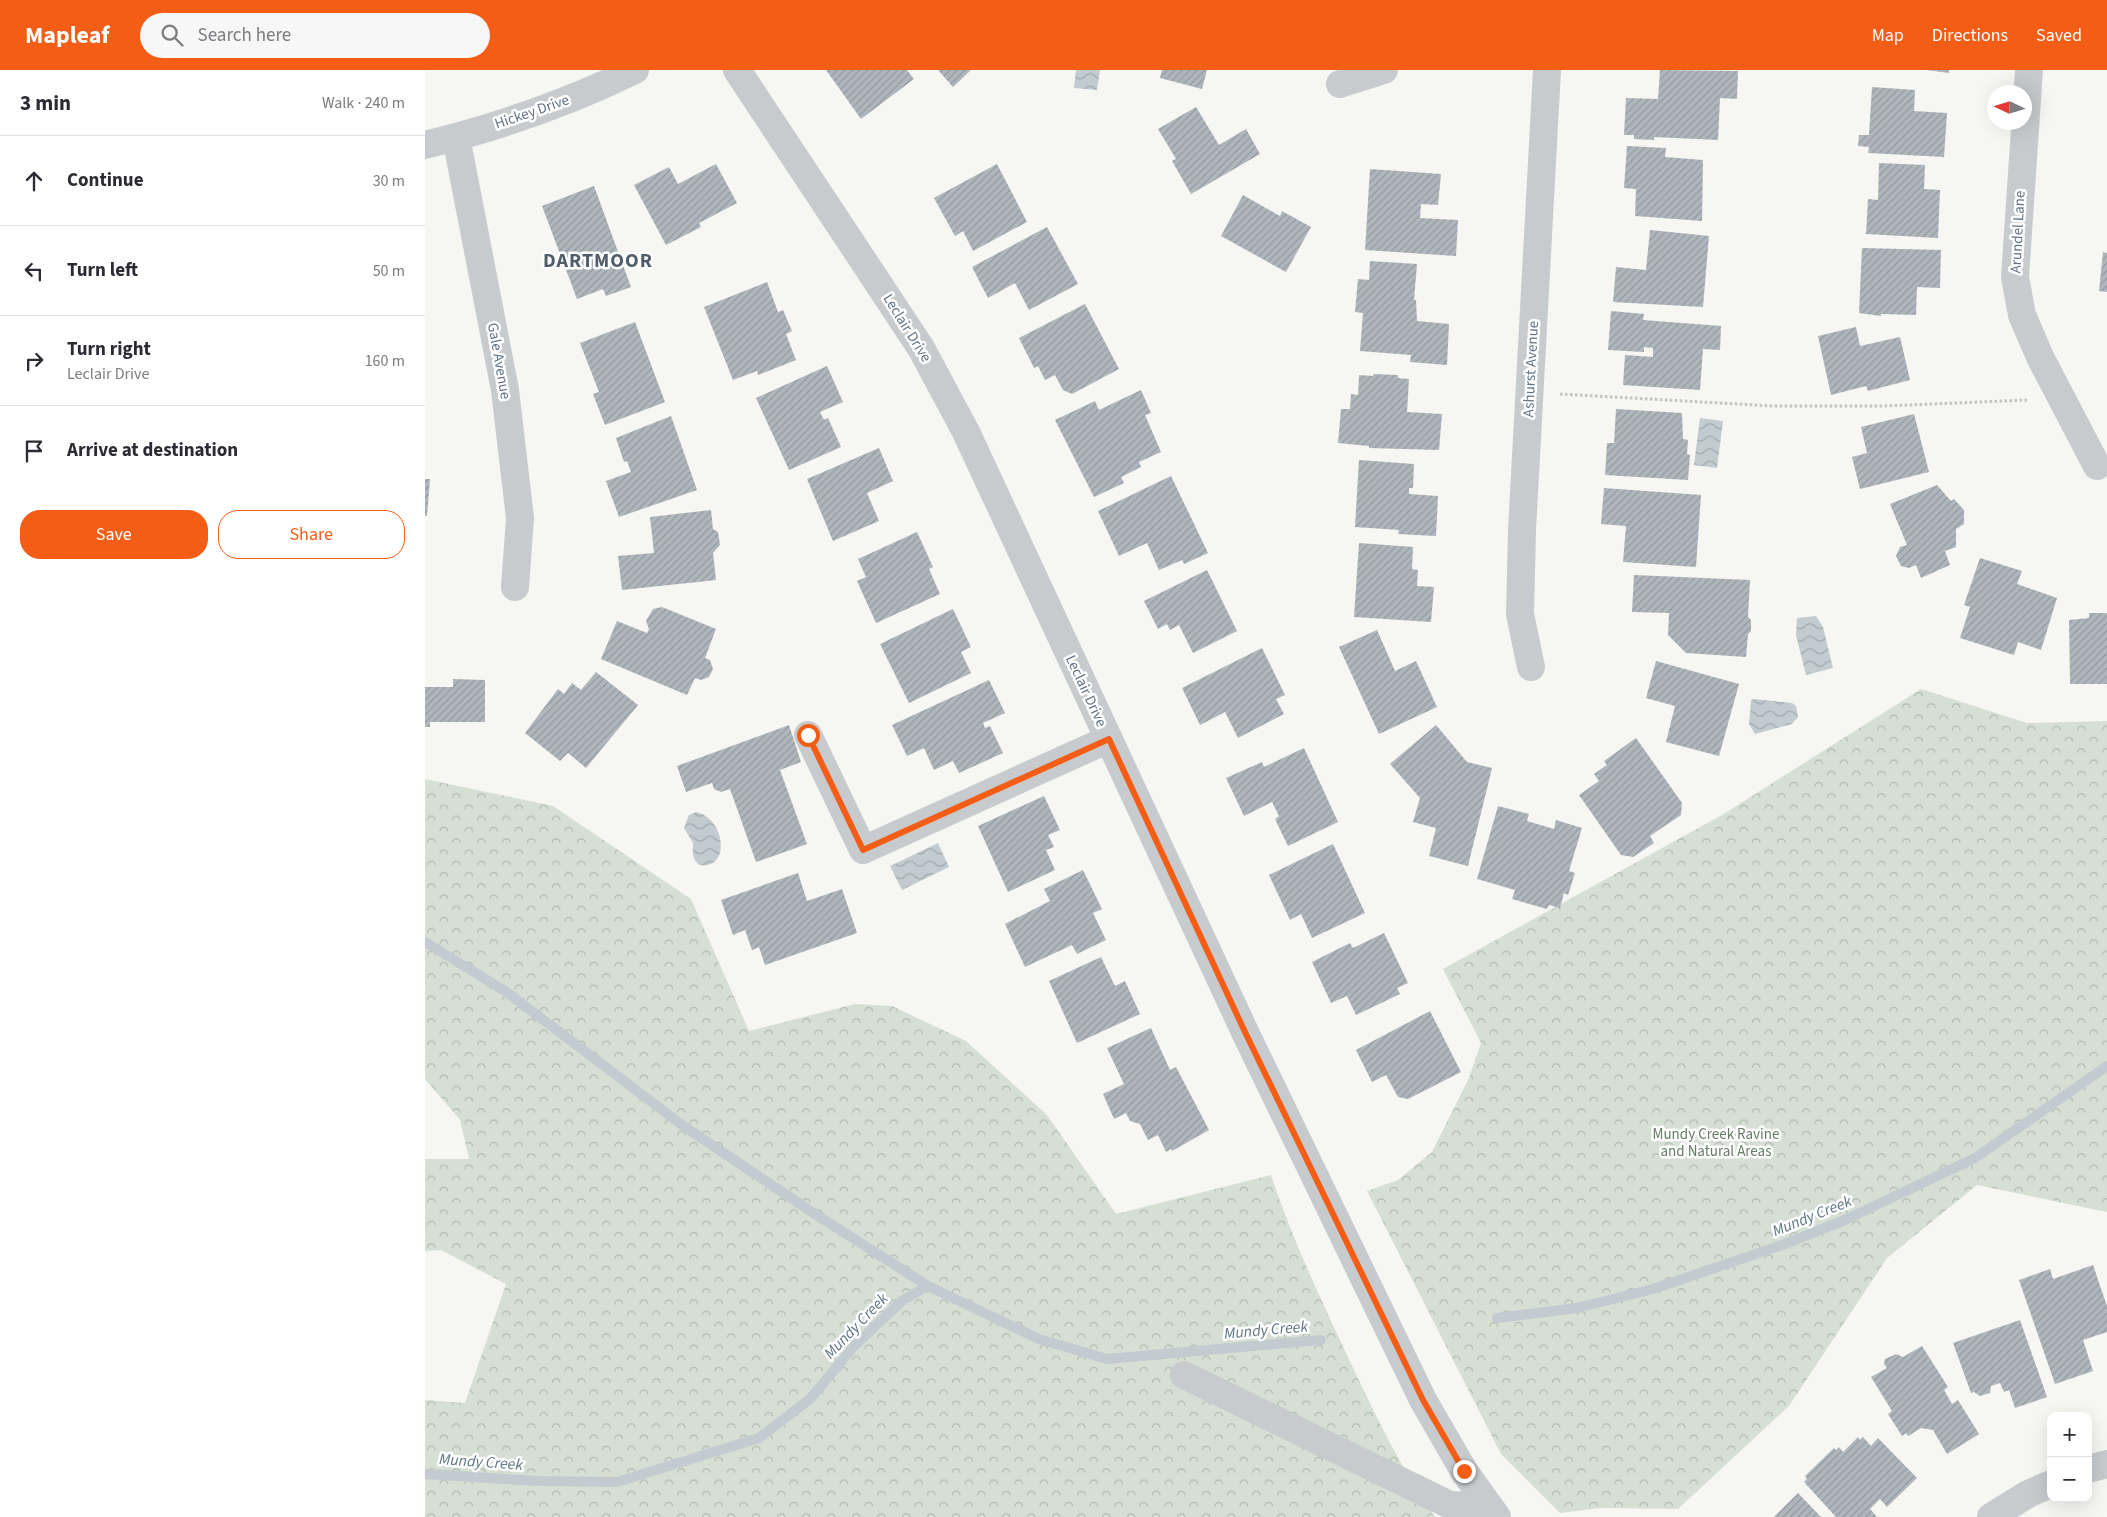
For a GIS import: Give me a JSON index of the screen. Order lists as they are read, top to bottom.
{
  "streets": {
    "street": [
      "Hickey Drive",
      "Arundel Lane",
      "Leclair Drive",
      "Gale Avenue",
      "Ashurst Avenue"
    ]
  },
  "crossings": [
    ["Hickey Drive", "Gale Avenue"]
  ],
  "districts": ["DARTMOOR"],
  "water": ["Mundy Creek"],
  "parks": ["Mundy Creek Ravine and Natural Areas"],
  "north": "left",
  "page": {
    "header": "Mapleaf",
    "search": "Search here",
    "nav": ["Map", "Directions", "Saved"],
    "heading": ["3 min", "Walk · 240 m"],
    "list": [
      ["Continue", "30 m"],
      ["Turn left", "50 m"],
      ["Turn right", "Leclair Drive", "160 m"],
      "Arrive at destination"
    ],
    "buttons": ["Save", "Share"],
    "map_buttons": ["+", "−"]
  }
}
